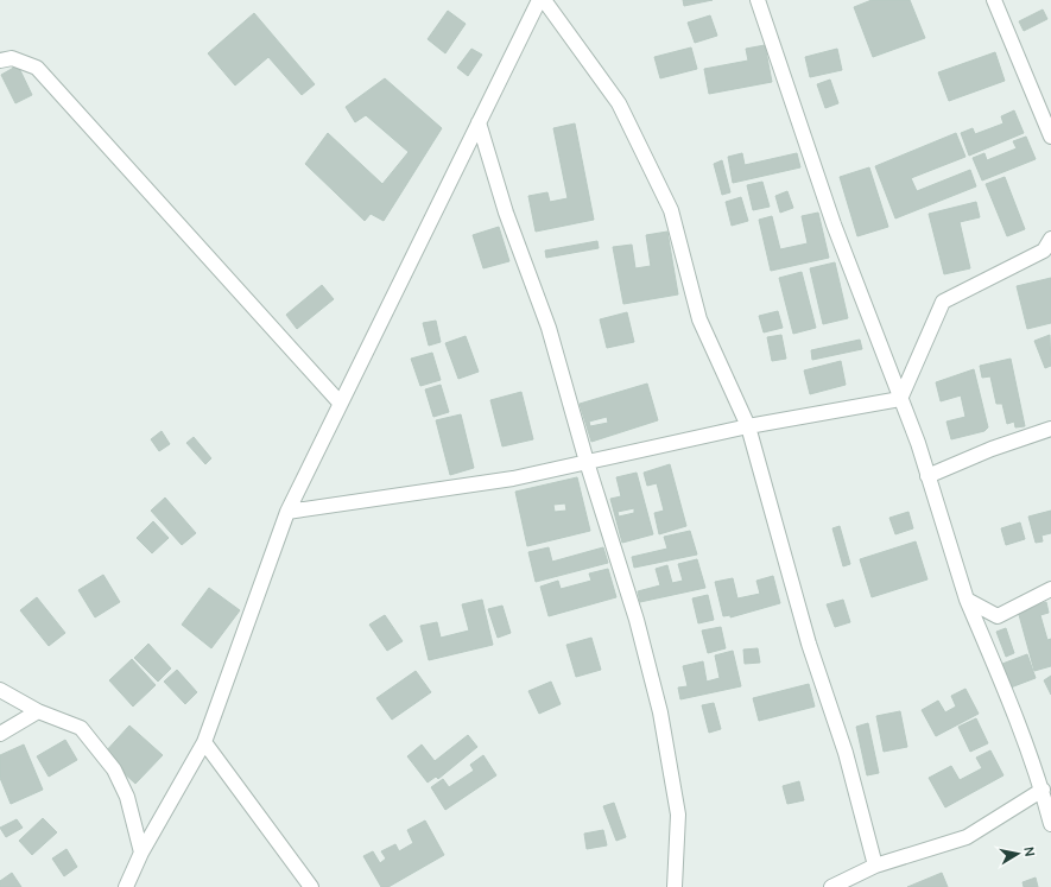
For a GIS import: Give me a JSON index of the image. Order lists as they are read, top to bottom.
{
  "north": "right"
}
